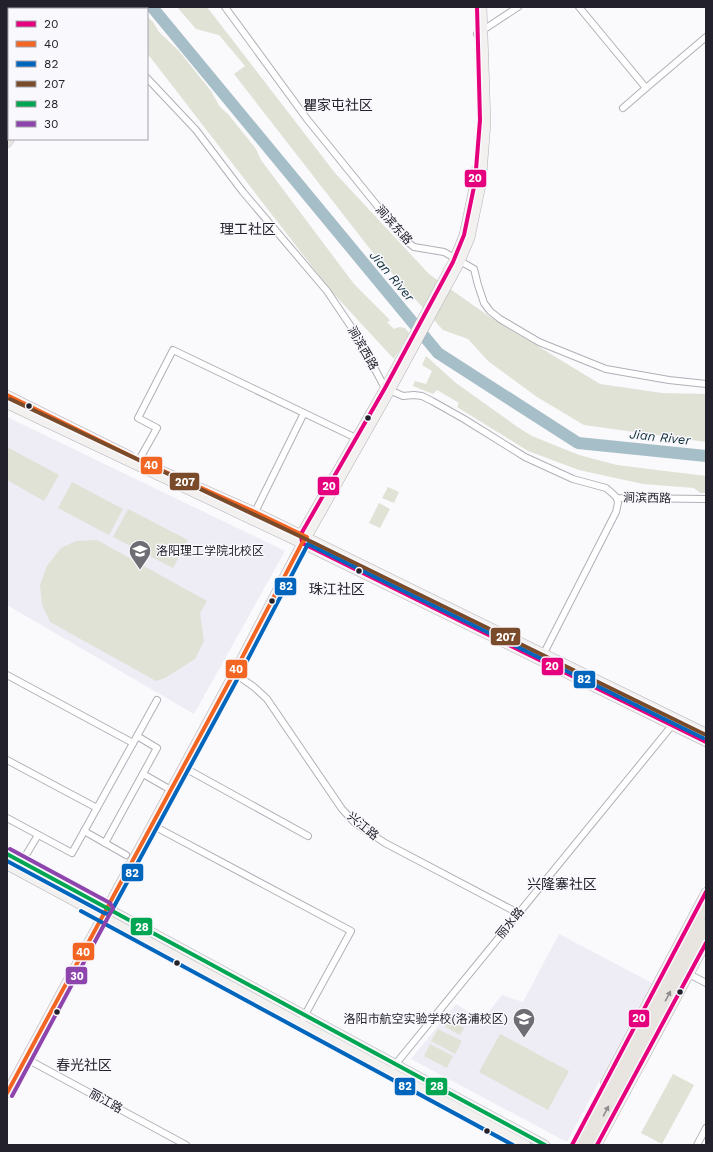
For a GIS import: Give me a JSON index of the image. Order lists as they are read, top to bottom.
{
  "streets": {
    "street": [
      "涧滨东路",
      "涧滨西路",
      "兴江路",
      "丽水路",
      "丽江路"
    ]
  },
  "crossings": [
    ["兴江路", "丽水路"]
  ],
  "districts": [
    "瞿家屯社区",
    "理工社区",
    "珠江社区",
    "兴隆寨社区",
    "春光社区"
  ],
  "water": ["Jian River"],
  "places": {
    "school or university": ["洛阳理工学院北校区", "洛阳市航空实验学校(洛浦校区)"]
  },
  "lines": [
    "transit line 20",
    "transit line 40",
    "transit line 207",
    "transit line 82",
    "transit line 30",
    "transit line 28"
  ],
  "legend": [
    "20",
    "40",
    "82",
    "207",
    "28",
    "30"
  ]
}
